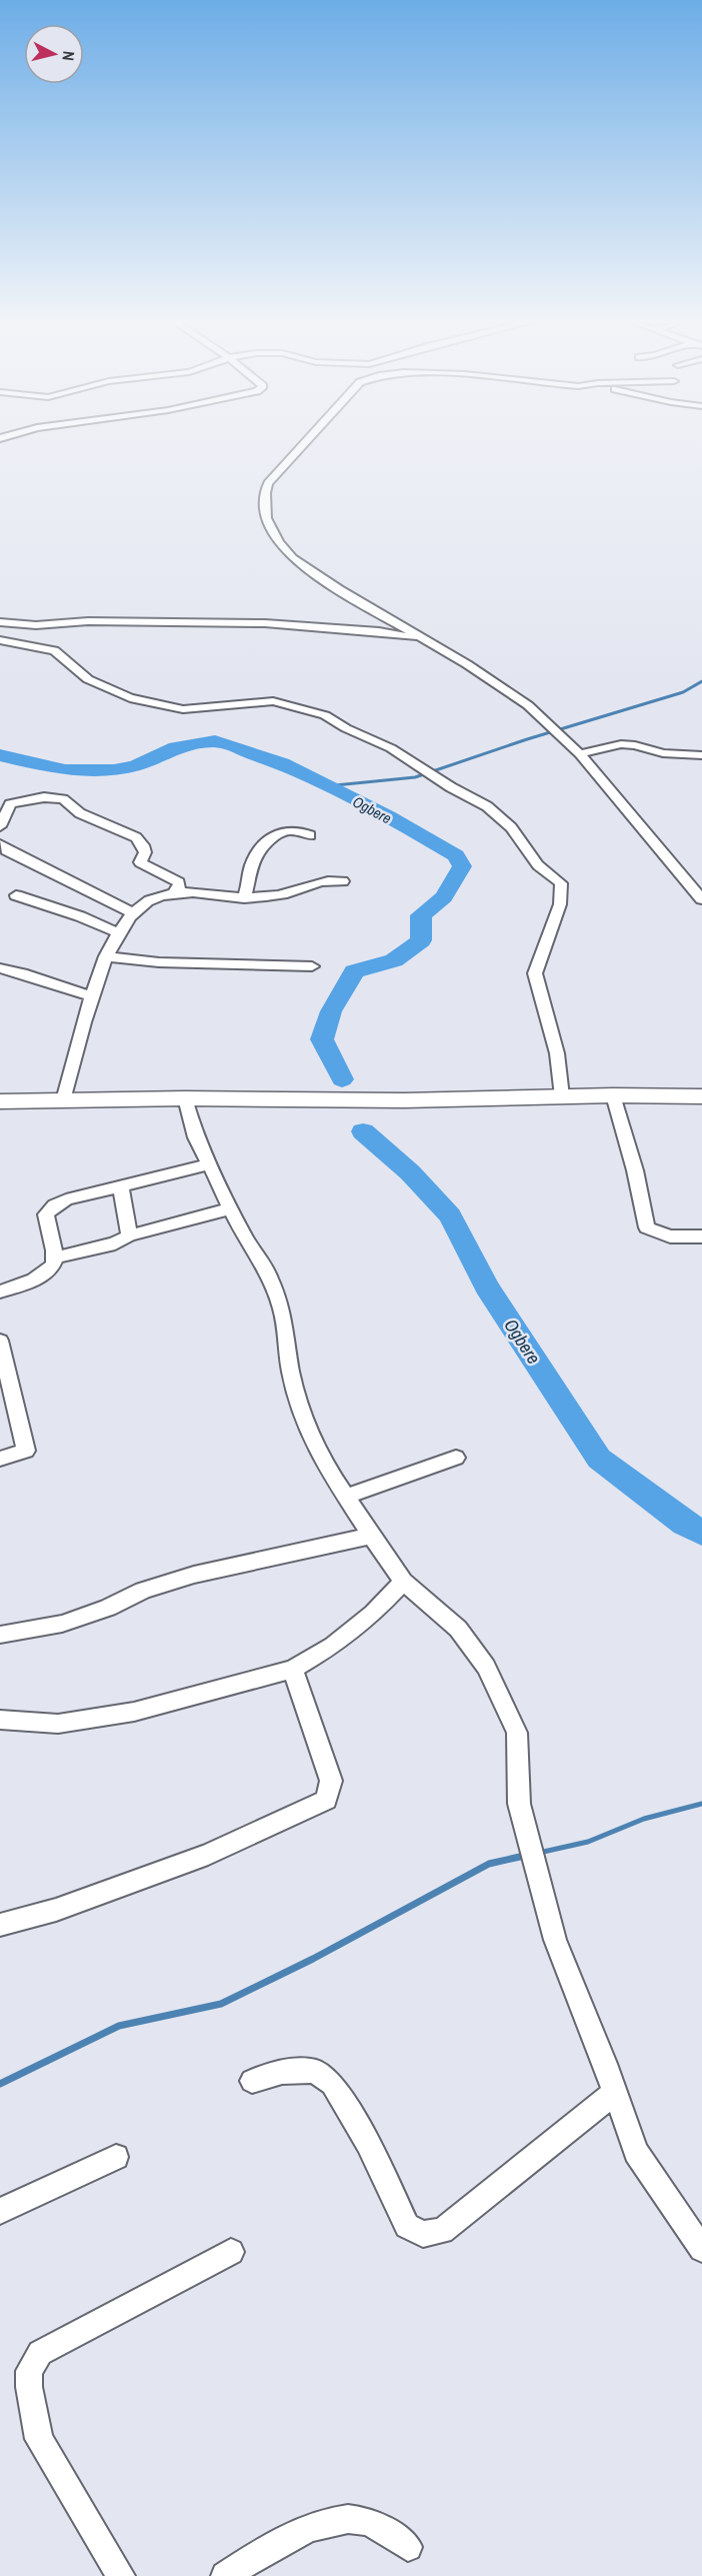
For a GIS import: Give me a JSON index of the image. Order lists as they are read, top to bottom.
{
  "water": ["Ogbere"],
  "north": "right"
}
